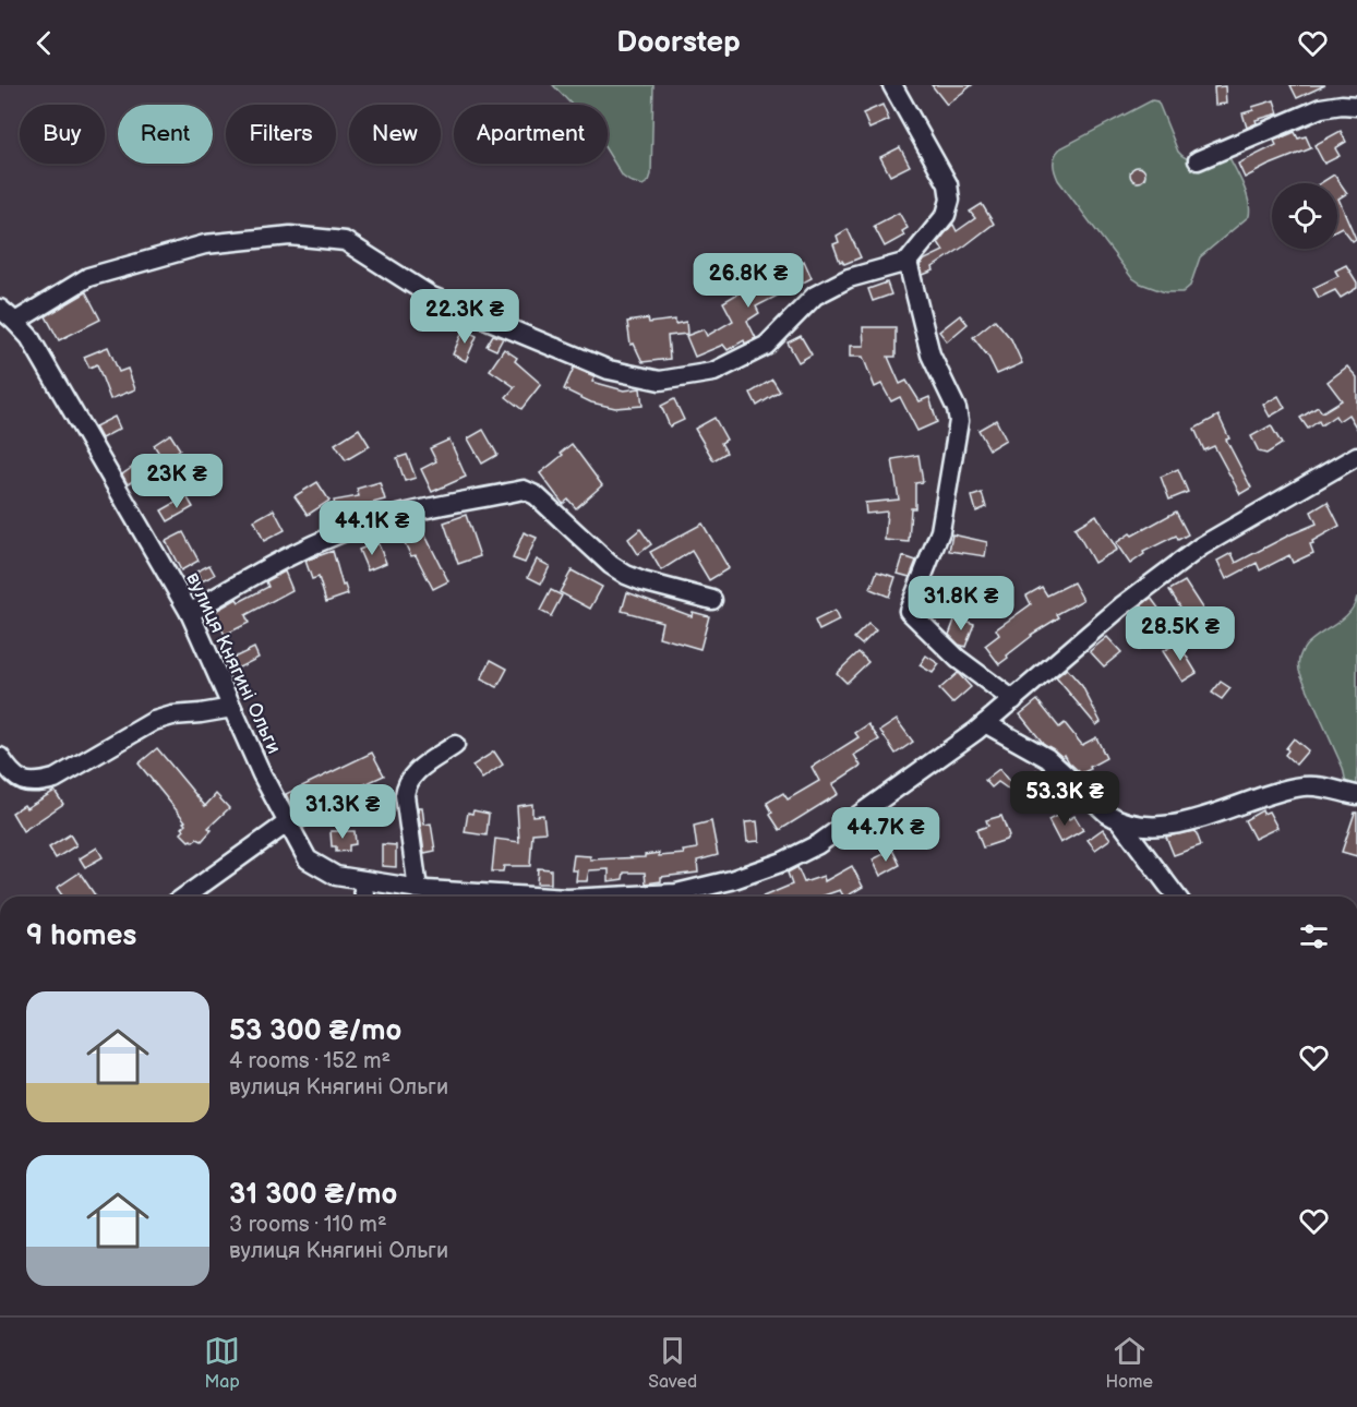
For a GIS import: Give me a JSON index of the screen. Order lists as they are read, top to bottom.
{
  "streets": {
    "street": ["вулиця Княгині Ольги"]
  },
  "page": {
    "header": "Doorstep",
    "chip": [
      "Buy",
      "Rent",
      "Filters",
      "New",
      "Apartment"
    ],
    "price": [
      "26.8K ₴",
      "22.3K ₴",
      "23K ₴",
      "44.1K ₴",
      "31.8K ₴",
      "28.5K ₴",
      "53.3K ₴",
      "31.3K ₴",
      "44.7K ₴"
    ],
    "heading": "9 homes",
    "list": [
      {
        "name": "53 300 ₴/mo",
        "note": "4 rooms · 152 m² · вулиця Княгині Ольги"
      },
      {
        "name": "31 300 ₴/mo",
        "note": "3 rooms · 110 m² · вулиця Княгині Ольги"
      }
    ],
    "tabs": ["Map", "Saved", "Home"]
  }
}
